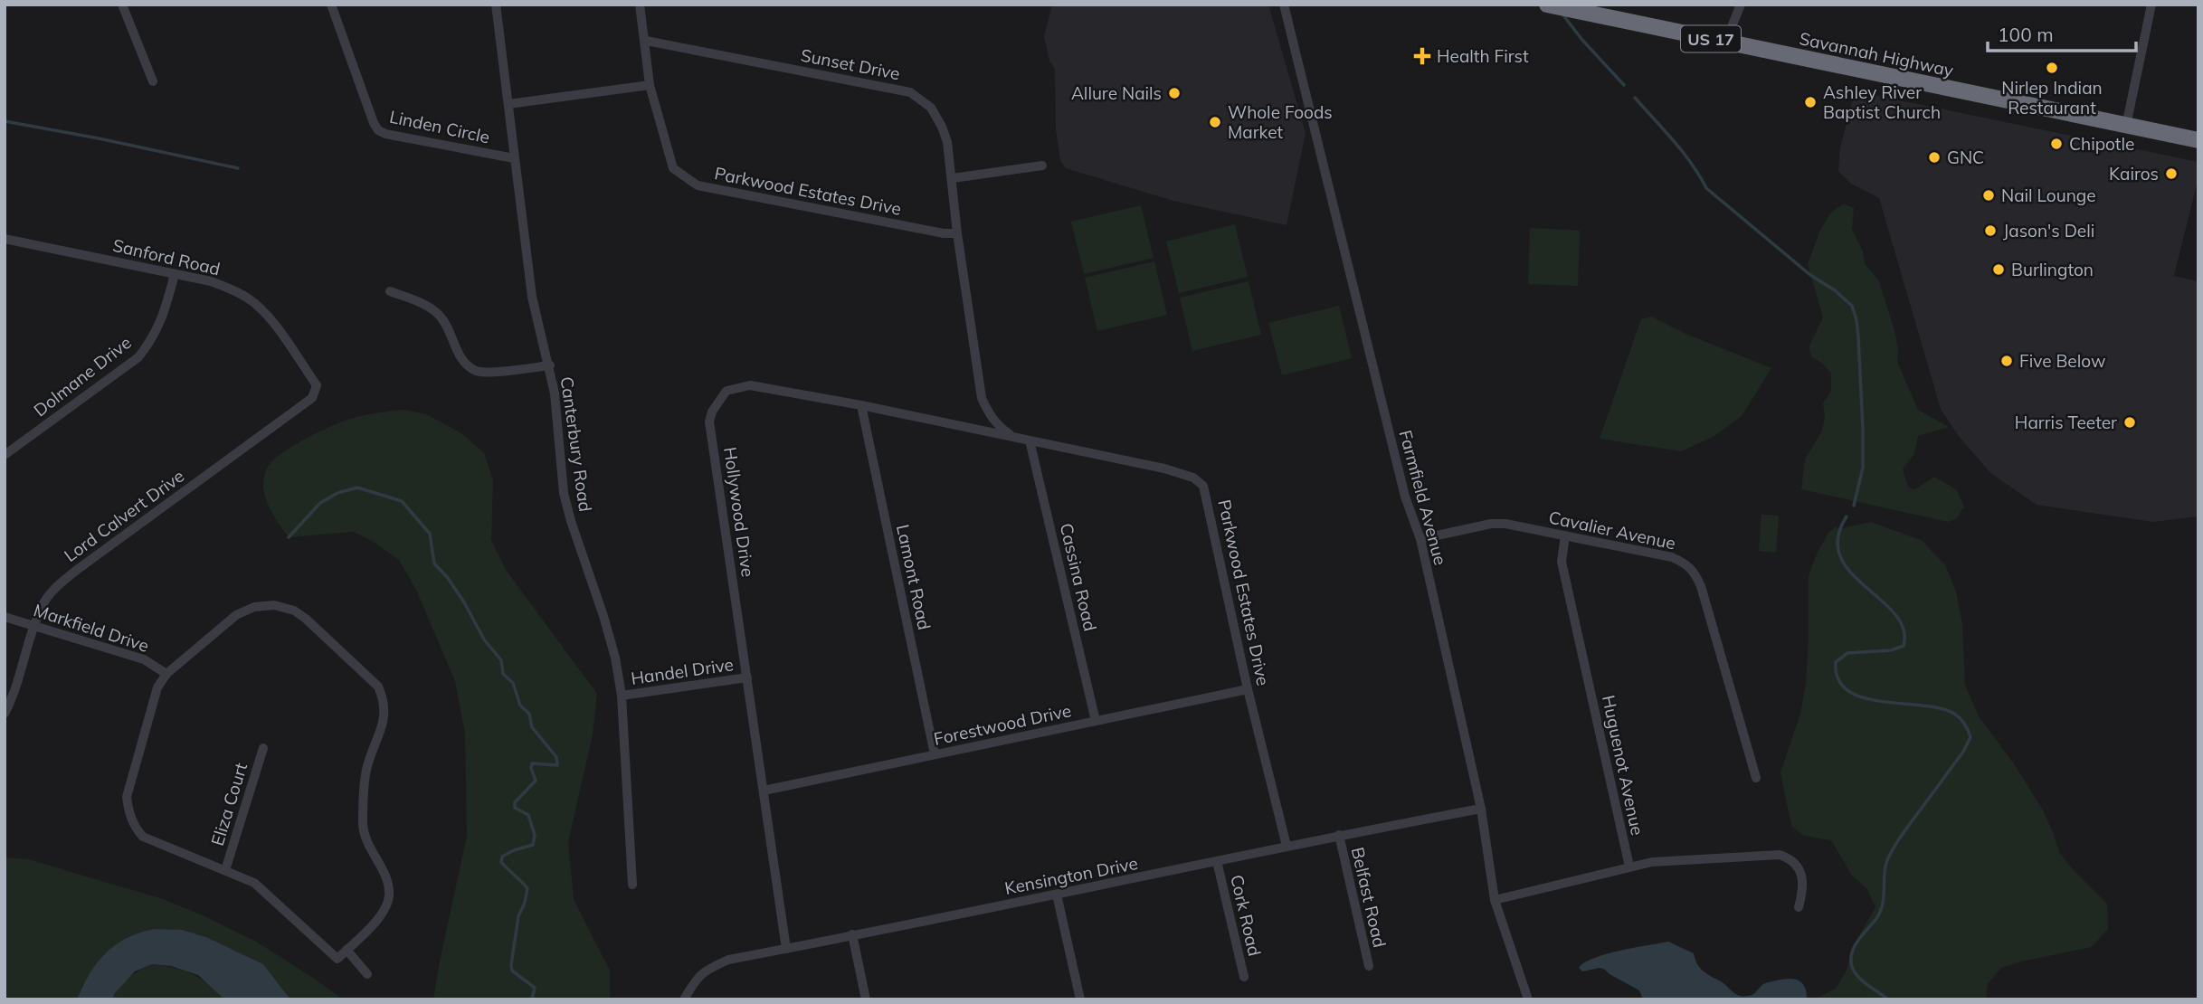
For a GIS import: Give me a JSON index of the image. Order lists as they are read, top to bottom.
{
  "streets": {
    "highway": ["US 17", "Savannah Highway"],
    "street": [
      "Sunset Drive",
      "Linden Circle",
      "Parkwood Estates Drive",
      "Sanford Road",
      "Dolmane Drive",
      "Canterbury Road",
      "Farmfield Avenue",
      "Hollywood Drive",
      "Lord Calvert Drive",
      "Cavalier Avenue",
      "Lamont Road",
      "Cassina Road",
      "Markfield Drive",
      "Handel Drive",
      "Forestwood Drive",
      "Huguenot Avenue",
      "Eliza Court",
      "Kensington Drive",
      "Belfast Road",
      "Cork Road"
    ]
  },
  "crossings": [
    ["Sunset Drive", "Parkwood Estates Drive"],
    ["Sunset Drive", "Hollywood Drive"],
    ["Linden Circle", "Canterbury Road"],
    ["Parkwood Estates Drive", "Hollywood Drive"],
    ["Parkwood Estates Drive", "Cassina Road"],
    ["Parkwood Estates Drive", "Forestwood Drive"],
    ["Parkwood Estates Drive", "Kensington Drive"],
    ["Sanford Road", "Dolmane Drive"],
    ["Sanford Road", "Lord Calvert Drive"],
    ["Canterbury Road", "Handel Drive"],
    ["Farmfield Avenue", "Cavalier Avenue"],
    ["Farmfield Avenue", "Kensington Drive"],
    ["Hollywood Drive", "Lamont Road"],
    ["Hollywood Drive", "Cassina Road"],
    ["Hollywood Drive", "Handel Drive"],
    ["Hollywood Drive", "Forestwood Drive"],
    ["Hollywood Drive", "Kensington Drive"],
    ["Lord Calvert Drive", "Markfield Drive"],
    ["Cavalier Avenue", "Huguenot Avenue"],
    ["Lamont Road", "Forestwood Drive"],
    ["Cassina Road", "Forestwood Drive"],
    ["Kensington Drive", "Belfast Road"],
    ["Kensington Drive", "Cork Road"]
  ],
  "places": {
    "health": ["Health First"],
    "other": [
      "Nirlep Indian Restaurant",
      "Allure Nails",
      "Ashley River Baptist Church",
      "Whole Foods Market",
      "Chipotle",
      "GNC",
      "Kairos",
      "Nail Lounge",
      "Jason's Deli",
      "Burlington",
      "Five Below",
      "Harris Teeter"
    ]
  },
  "scale_bar": "100 m"
}
